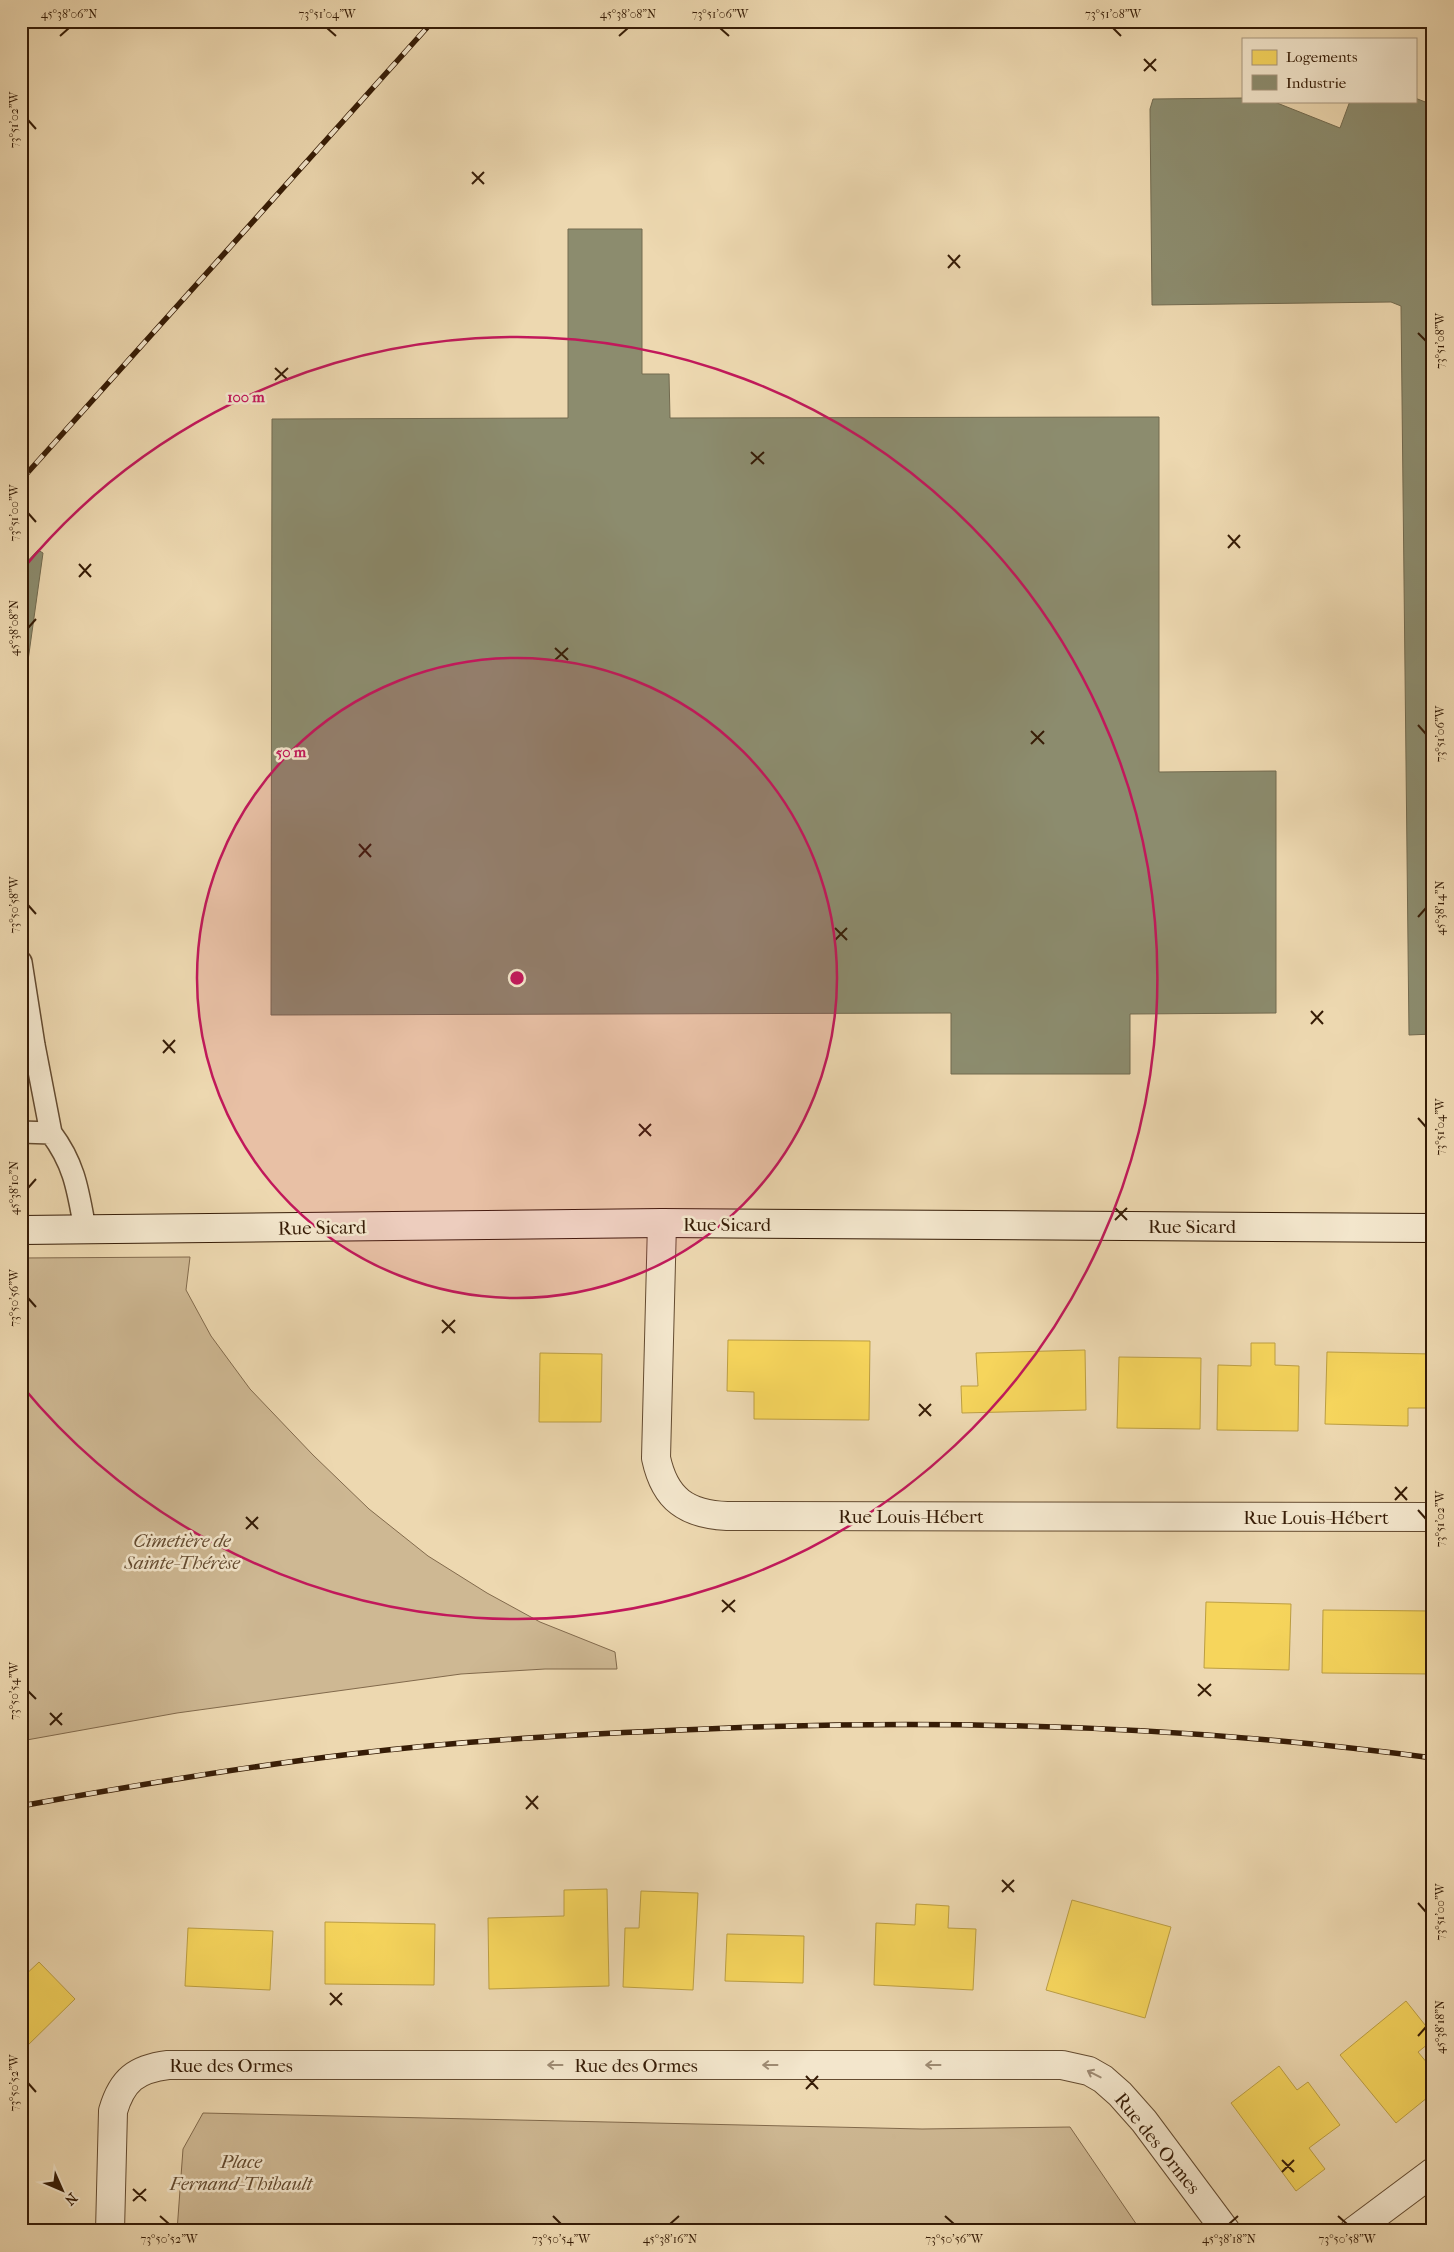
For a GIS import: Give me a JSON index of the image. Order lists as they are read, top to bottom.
{
  "streets": {
    "street": ["Rue Sicard", "Rue Louis-Hébert", "Rue des Ormes"]
  },
  "crossings": [
    ["Rue Sicard", "Rue Louis-Hébert"]
  ],
  "one_way": ["Rue des Ormes"],
  "parks": ["Cimetière de Sainte-Thérèse", "Place Fernand-Thibault"],
  "legend": ["Logements", "Industrie"],
  "north": "bottom right",
  "coordinates": [
    "45°38'06\"N",
    "73°51'04\"W",
    "45°38'08\"N",
    "73°51'06\"W",
    "73°51'08\"W",
    "73°51'02\"W",
    "73°51'00\"W",
    "73°50'58\"W",
    "45°38'14\"N",
    "45°38'10\"N",
    "73°50'56\"W",
    "73°50'54\"W",
    "45°38'18\"N",
    "73°50'52\"W",
    "45°38'16\"N"
  ],
  "rings": ["100 m", "50 m"]
}
